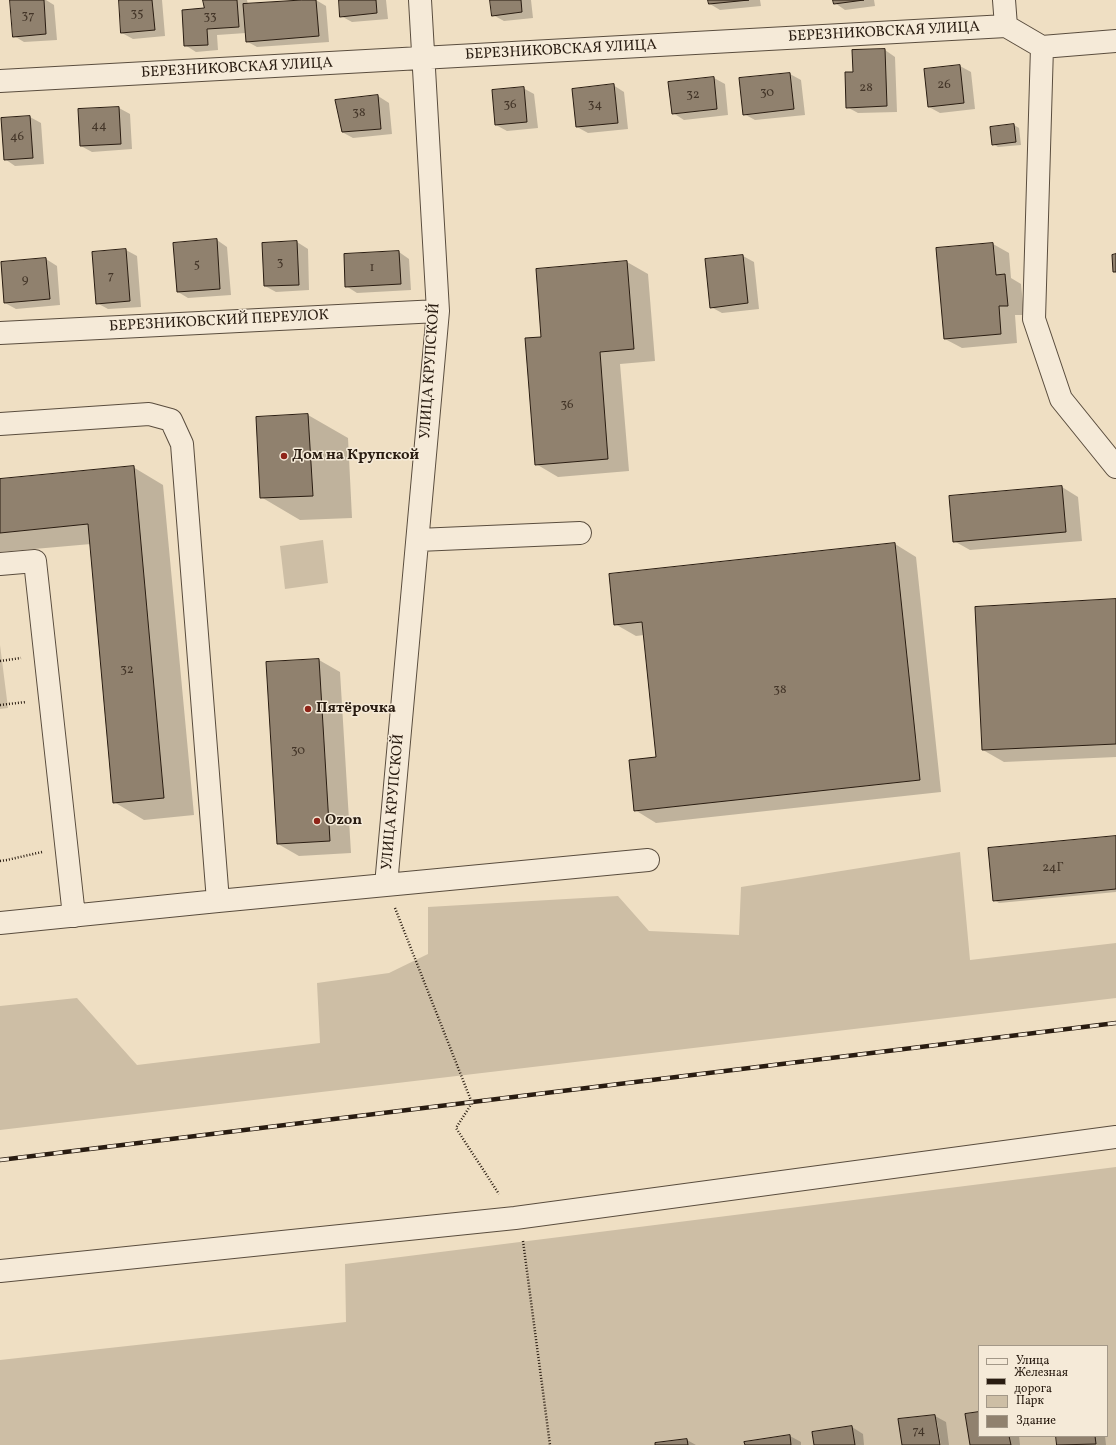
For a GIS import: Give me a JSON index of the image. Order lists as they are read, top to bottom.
{
  "streets": {
    "street": ["БЕРЕЗНИКОВСКАЯ УЛИЦА", "БЕРЕЗНИКОВСКИЙ ПЕРЕУЛОК", "УЛИЦА КРУПСКОЙ"]
  },
  "crossings": [
    ["БЕРЕЗНИКОВСКАЯ УЛИЦА", "УЛИЦА КРУПСКОЙ"],
    ["БЕРЕЗНИКОВСКИЙ ПЕРЕУЛОК", "УЛИЦА КРУПСКОЙ"]
  ],
  "places": ["Дом на Крупской", "Пятёрочка", "Ozon"],
  "house_numbers": [
    "35",
    "37",
    "33",
    "26",
    "28",
    "30",
    "32",
    "36",
    "34",
    "38",
    "44",
    "46",
    "3",
    "5",
    "1",
    "7",
    "9",
    "36",
    "32",
    "38",
    "30",
    "24Г",
    "74"
  ],
  "legend": [
    "Улица",
    "Железная дорога",
    "Парк",
    "Здание"
  ]
}
